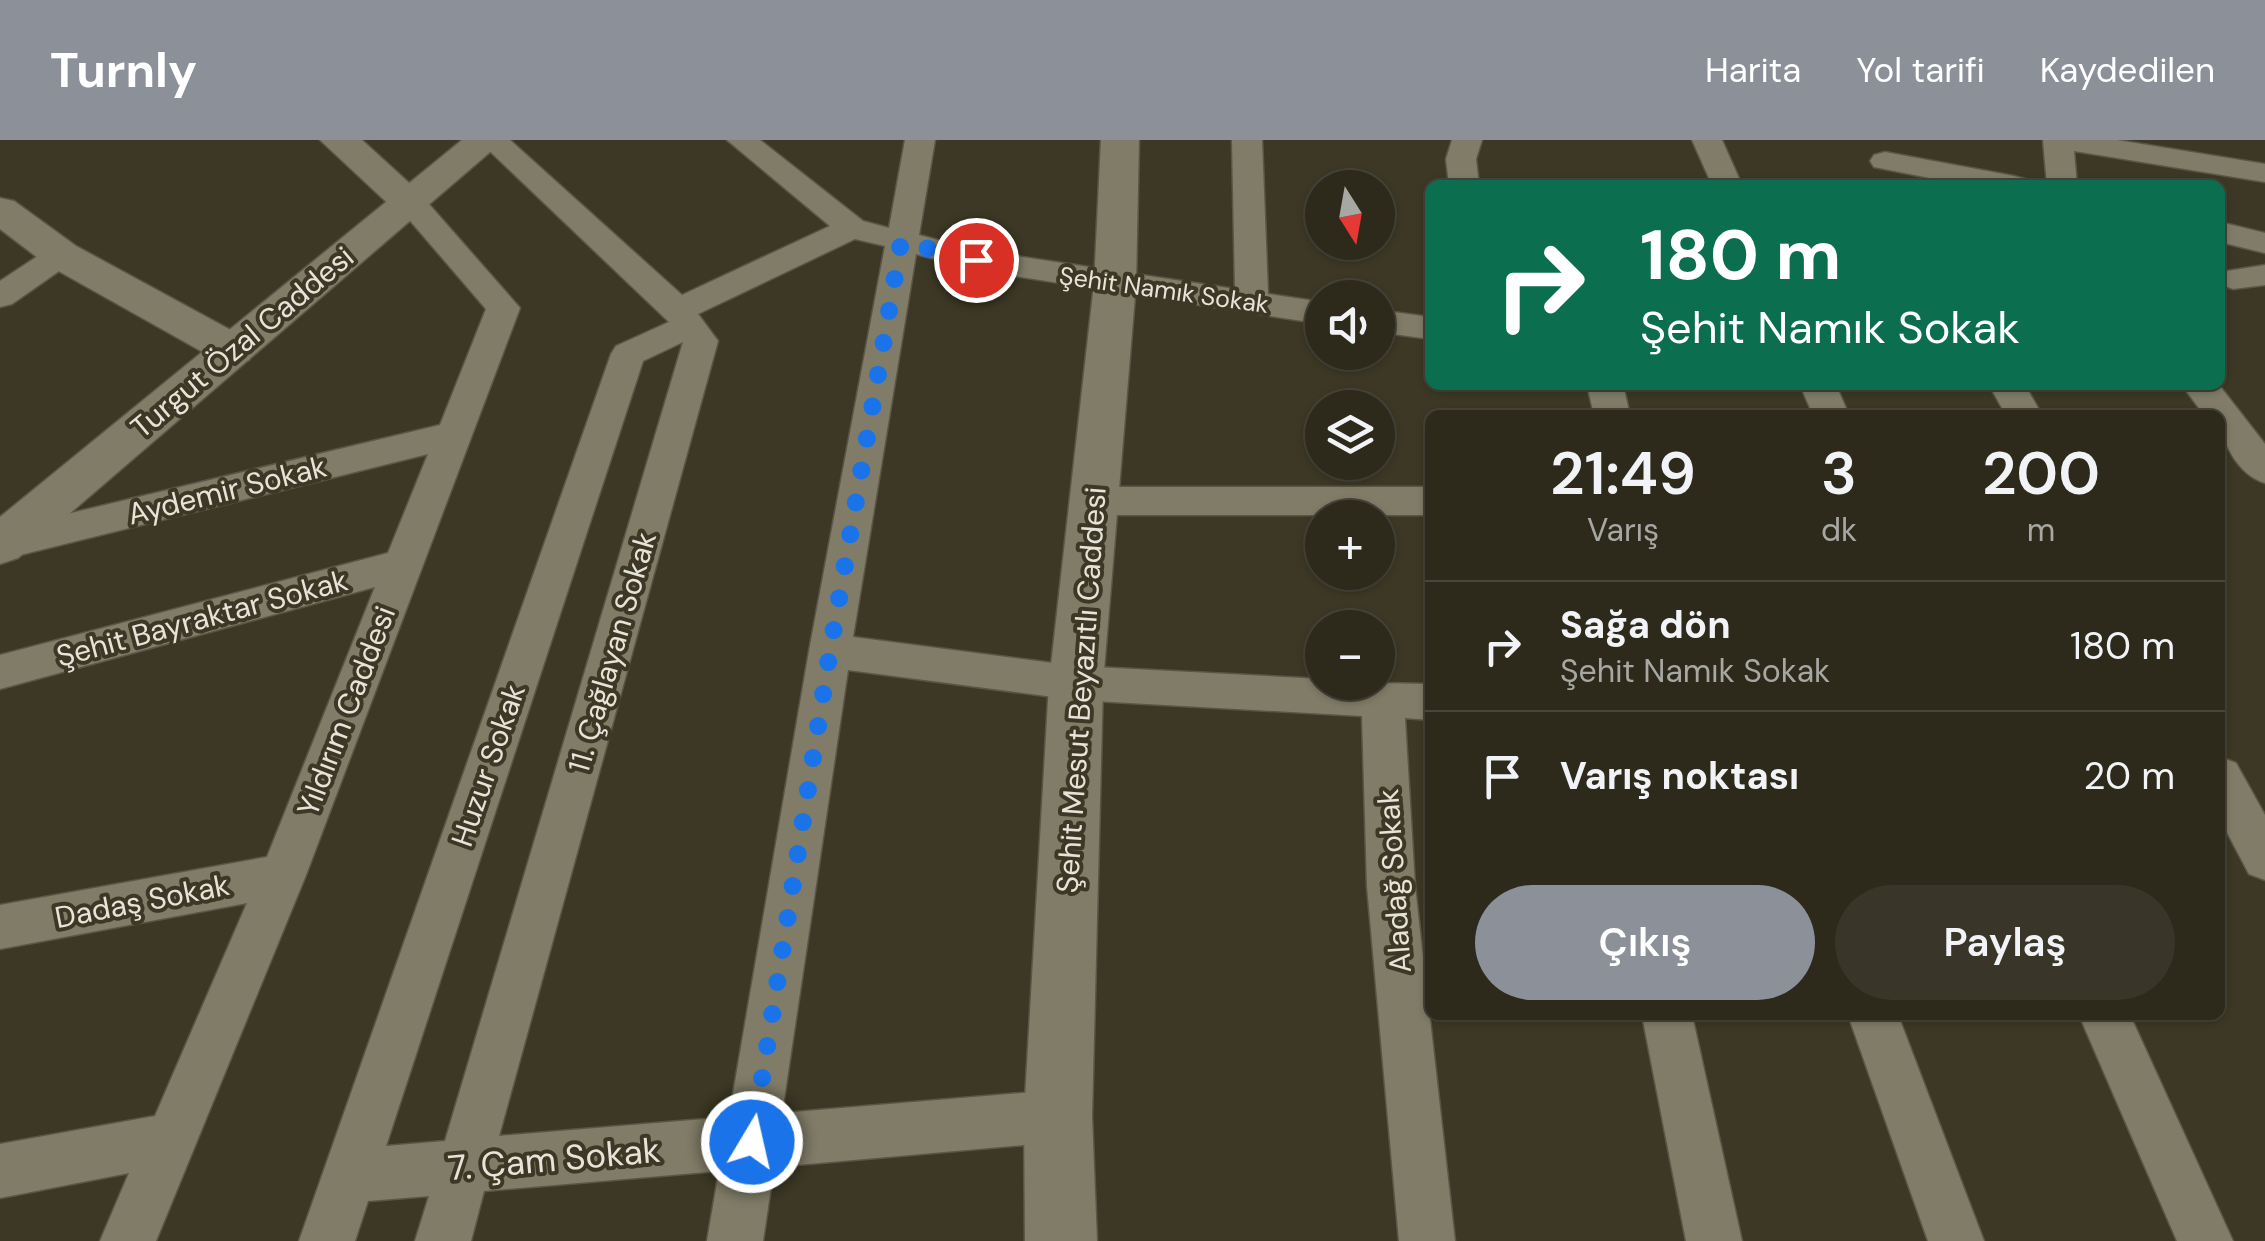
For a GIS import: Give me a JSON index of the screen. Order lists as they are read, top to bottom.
{
  "streets": {
    "street": [
      "Şehit Namık Sokak",
      "Turgut Özal Caddesi",
      "Aydemir Sokak",
      "Şehit Bayraktar Sokak",
      "11. Çağlayan Sokak",
      "Şehit Mesut Beyazıtlı Caddesi",
      "Yıldırım Caddesi",
      "Huzur Sokak",
      "Aladağ Sokak",
      "Dadaş Sokak",
      "7. Çam Sokak"
    ]
  },
  "crossings": [
    ["Şehit Namık Sokak", "Şehit Mesut Beyazıtlı Caddesi"],
    ["Şehit Namık Sokak", "Huzur Sokak"],
    ["Turgut Özal Caddesi", "Aydemir Sokak"],
    ["Turgut Özal Caddesi", "Yıldırım Caddesi"],
    ["Aydemir Sokak", "Yıldırım Caddesi"],
    ["Şehit Bayraktar Sokak", "Yıldırım Caddesi"],
    ["11. Çağlayan Sokak", "Huzur Sokak"],
    ["11. Çağlayan Sokak", "7. Çam Sokak"],
    ["Şehit Mesut Beyazıtlı Caddesi", "7. Çam Sokak"],
    ["Yıldırım Caddesi", "Dadaş Sokak"],
    ["Huzur Sokak", "7. Çam Sokak"]
  ],
  "north": "bottom",
  "page": {
    "header": "Turnly",
    "nav": ["Harita", "Yol tarifi", "Kaydedilen"],
    "map_buttons": ["+", "−"],
    "turn": ["180 m", "Şehit Namık Sokak"],
    "eta": [
      "21:49",
      "Varış",
      "3",
      "dk",
      "200",
      "m"
    ],
    "list": [
      {
        "name": "Sağa dön",
        "note": "Şehit Namık Sokak",
        "value": "180 m"
      },
      {
        "name": "Varış noktası",
        "value": "20 m"
      }
    ],
    "buttons": ["Çıkış", "Paylaş"]
  }
}
